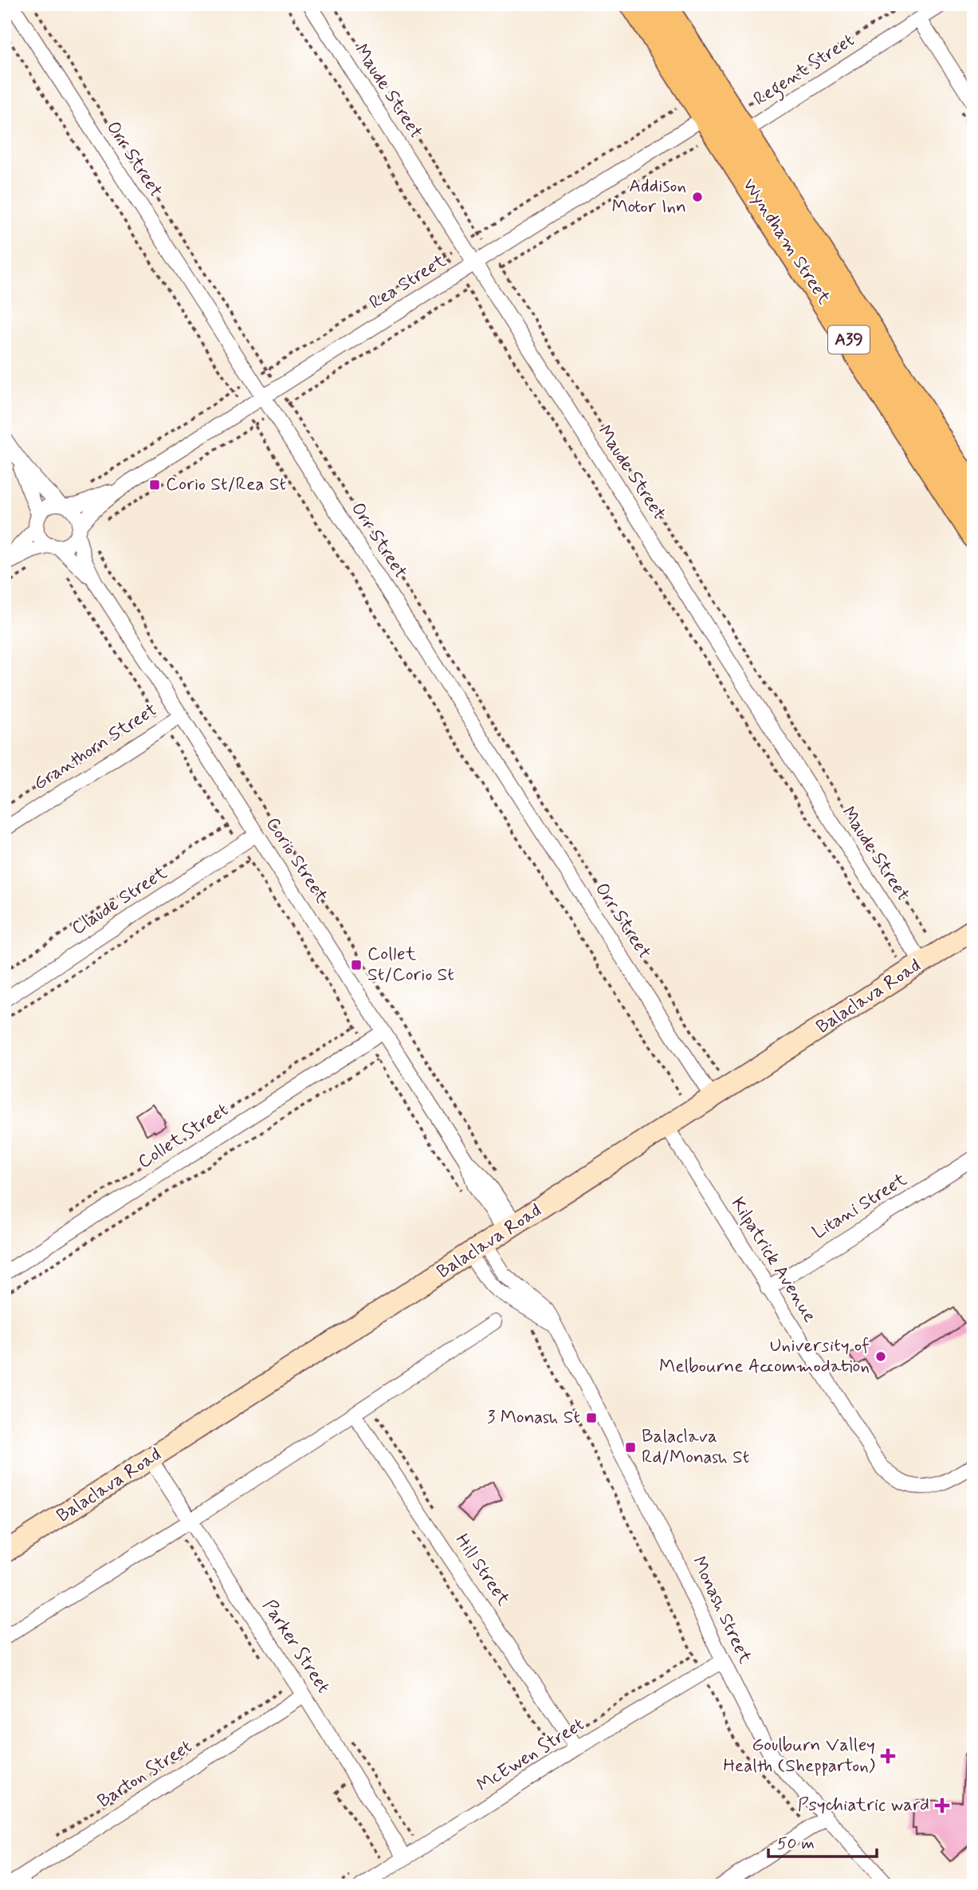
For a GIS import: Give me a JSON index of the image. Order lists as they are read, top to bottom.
{
  "streets": {
    "highway": ["Wyndham Street", "A39"],
    "main road": ["Balaclava Road"],
    "street": [
      "Regent Street",
      "Maude Street",
      "Orr Street",
      "Rea Street",
      "Granthorn Street",
      "Corio Street",
      "Claude Street",
      "Collet Street",
      "Litani Street",
      "Kilpatrick Avenue",
      "Hill Street",
      "Monash Street",
      "Parker Street",
      "McEwen Street",
      "Barton Street"
    ]
  },
  "crossings": [
    ["Regent Street", "Wyndham Street"],
    ["Maude Street", "Rea Street"],
    ["Maude Street", "Balaclava Road"],
    ["Orr Street", "Rea Street"],
    ["Orr Street", "Balaclava Road"],
    ["Wyndham Street", "Rea Street"],
    ["Rea Street", "Corio Street"],
    ["Granthorn Street", "Corio Street"],
    ["Corio Street", "Claude Street"],
    ["Corio Street", "Balaclava Road"],
    ["Corio Street", "Collet Street"],
    ["Balaclava Road", "Kilpatrick Avenue"],
    ["Balaclava Road", "Monash Street"],
    ["Balaclava Road", "Parker Street"],
    ["Litani Street", "Kilpatrick Avenue"],
    ["Hill Street", "McEwen Street"],
    ["Monash Street", "McEwen Street"],
    ["Parker Street", "McEwen Street"],
    ["Parker Street", "Barton Street"]
  ],
  "places": {
    "other": ["Addison Motor Inn", "University of Melbourne Accommodation"],
    "transit": [
      "Corio St/Rea St",
      "Collet St/Corio St",
      "3 Monash St",
      "Balaclava Rd/Monash St"
    ],
    "health": ["Goulburn Valley Health (Shepparton)", "Psychiatric ward"]
  },
  "scale_bar": "50 m"
}
